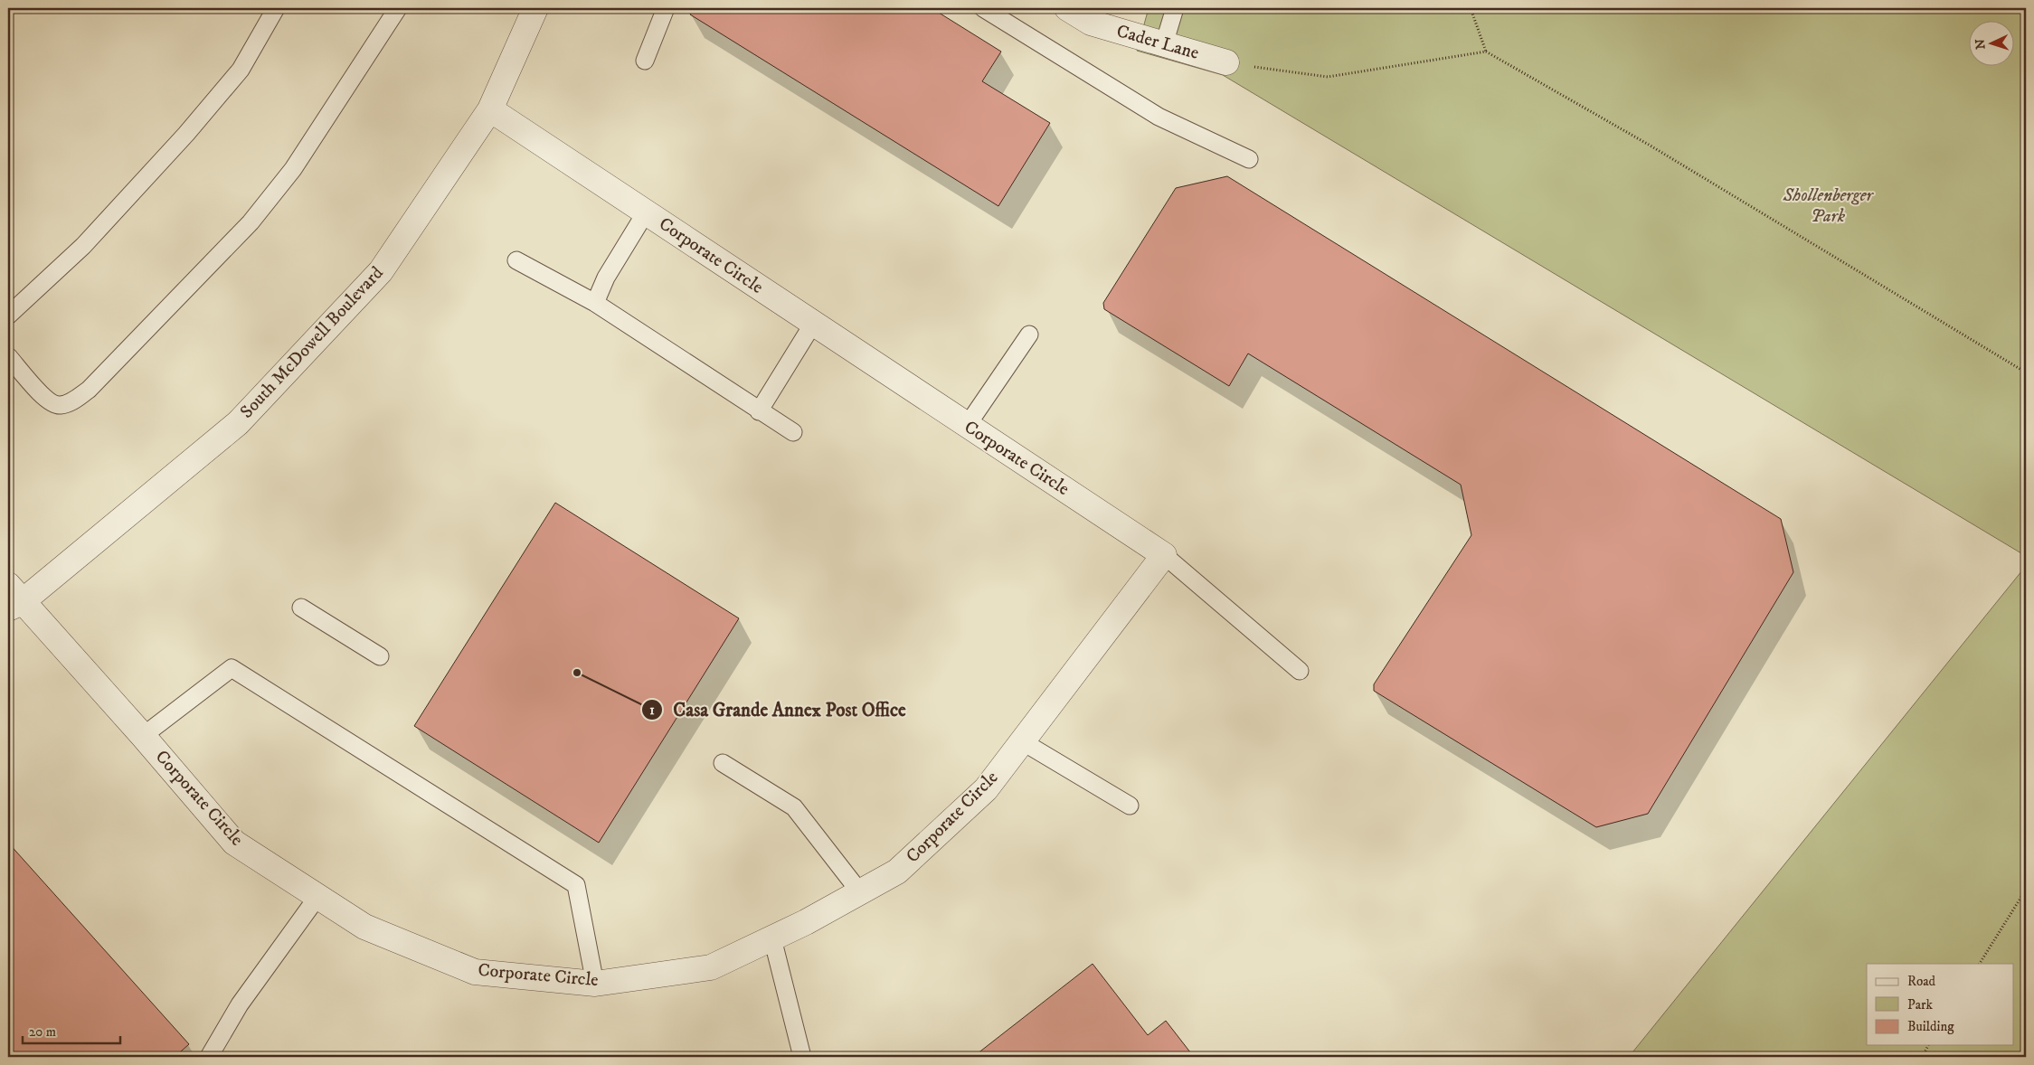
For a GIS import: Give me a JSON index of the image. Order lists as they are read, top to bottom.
{
  "streets": {
    "street": ["Cader Lane", "Corporate Circle", "South McDowell Boulevard"]
  },
  "crossings": [
    ["Corporate Circle", "South McDowell Boulevard"]
  ],
  "parks": ["Shollenberger Park"],
  "places": ["Casa Grande Annex Post Office"],
  "legend": ["Road", "Park", "Building"],
  "scale_bar": "20 m",
  "north": "left"
}
